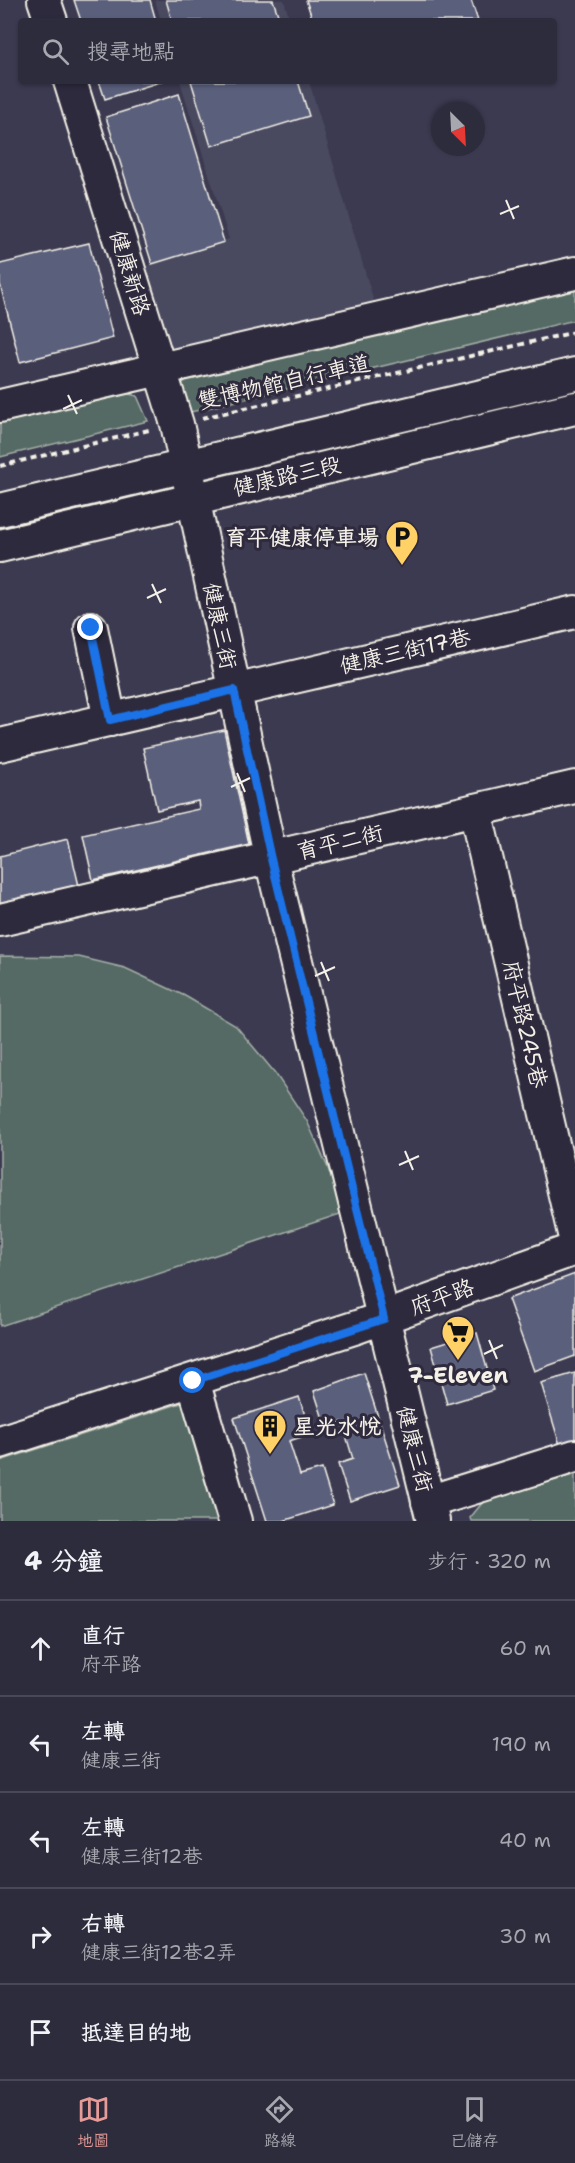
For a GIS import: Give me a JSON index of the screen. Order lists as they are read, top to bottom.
{
  "streets": {
    "street": [
      "健康新路",
      "健康路三段",
      "健康三街",
      "健康三街17巷",
      "育平二街",
      "府平路245巷",
      "府平路"
    ],
    "path": ["雙博物館自行車道"]
  },
  "crossings": [
    ["健康新路", "雙博物館自行車道"],
    ["健康新路", "健康路三段"],
    ["健康新路", "健康三街"],
    ["健康路三段", "健康三街"],
    ["健康三街", "健康三街17巷"],
    ["健康三街", "育平二街"],
    ["健康三街", "府平路"],
    ["育平二街", "府平路245巷"]
  ],
  "places": {
    "parking": ["育平健康停車場"],
    "supermarket": ["7-Eleven"],
    "building": ["星光水悅"]
  },
  "north": "bottom right",
  "page": {
    "search": "搜尋地點",
    "heading": ["4 分鐘", "步行 · 320 m"],
    "list": [
      ["直行", "府平路", "60 m"],
      ["左轉", "健康三街", "190 m"],
      ["左轉", "健康三街12巷", "40 m"],
      ["右轉", "健康三街12巷2弄", "30 m"],
      "抵達目的地"
    ],
    "nav": ["地圖", "路線", "已儲存"]
  }
}
